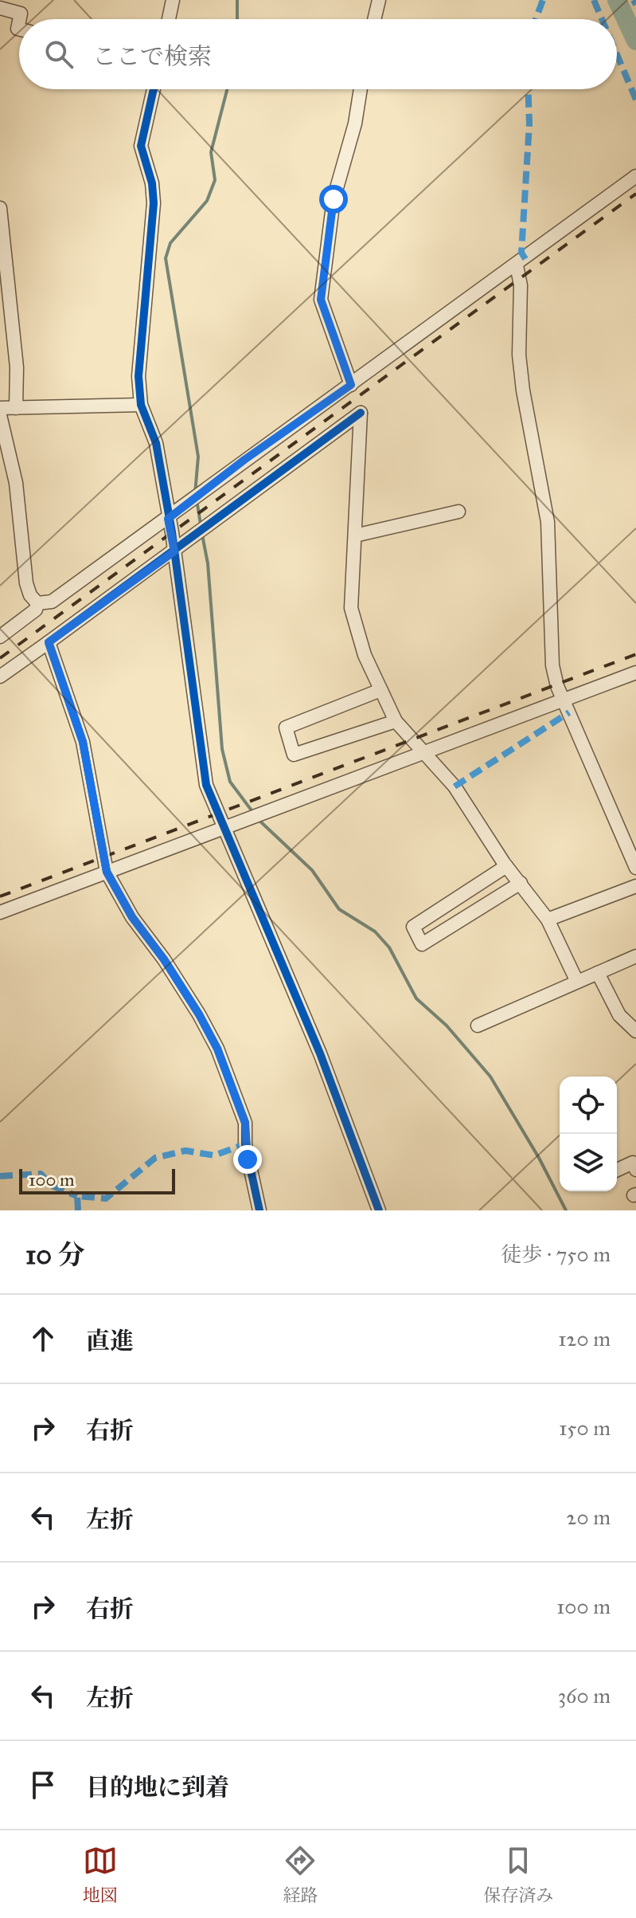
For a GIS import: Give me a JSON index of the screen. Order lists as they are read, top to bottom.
{
  "scale_bar": "100 m",
  "page": {
    "search": "ここで検索",
    "scale": "100 m",
    "heading": ["10 分", "徒歩 · 750 m"],
    "list": [
      ["直進", "120 m"],
      ["右折", "150 m"],
      ["左折", "20 m"],
      ["右折", "100 m"],
      ["左折", "360 m"],
      "目的地に到着"
    ],
    "nav": ["地図", "経路", "保存済み"]
  }
}
